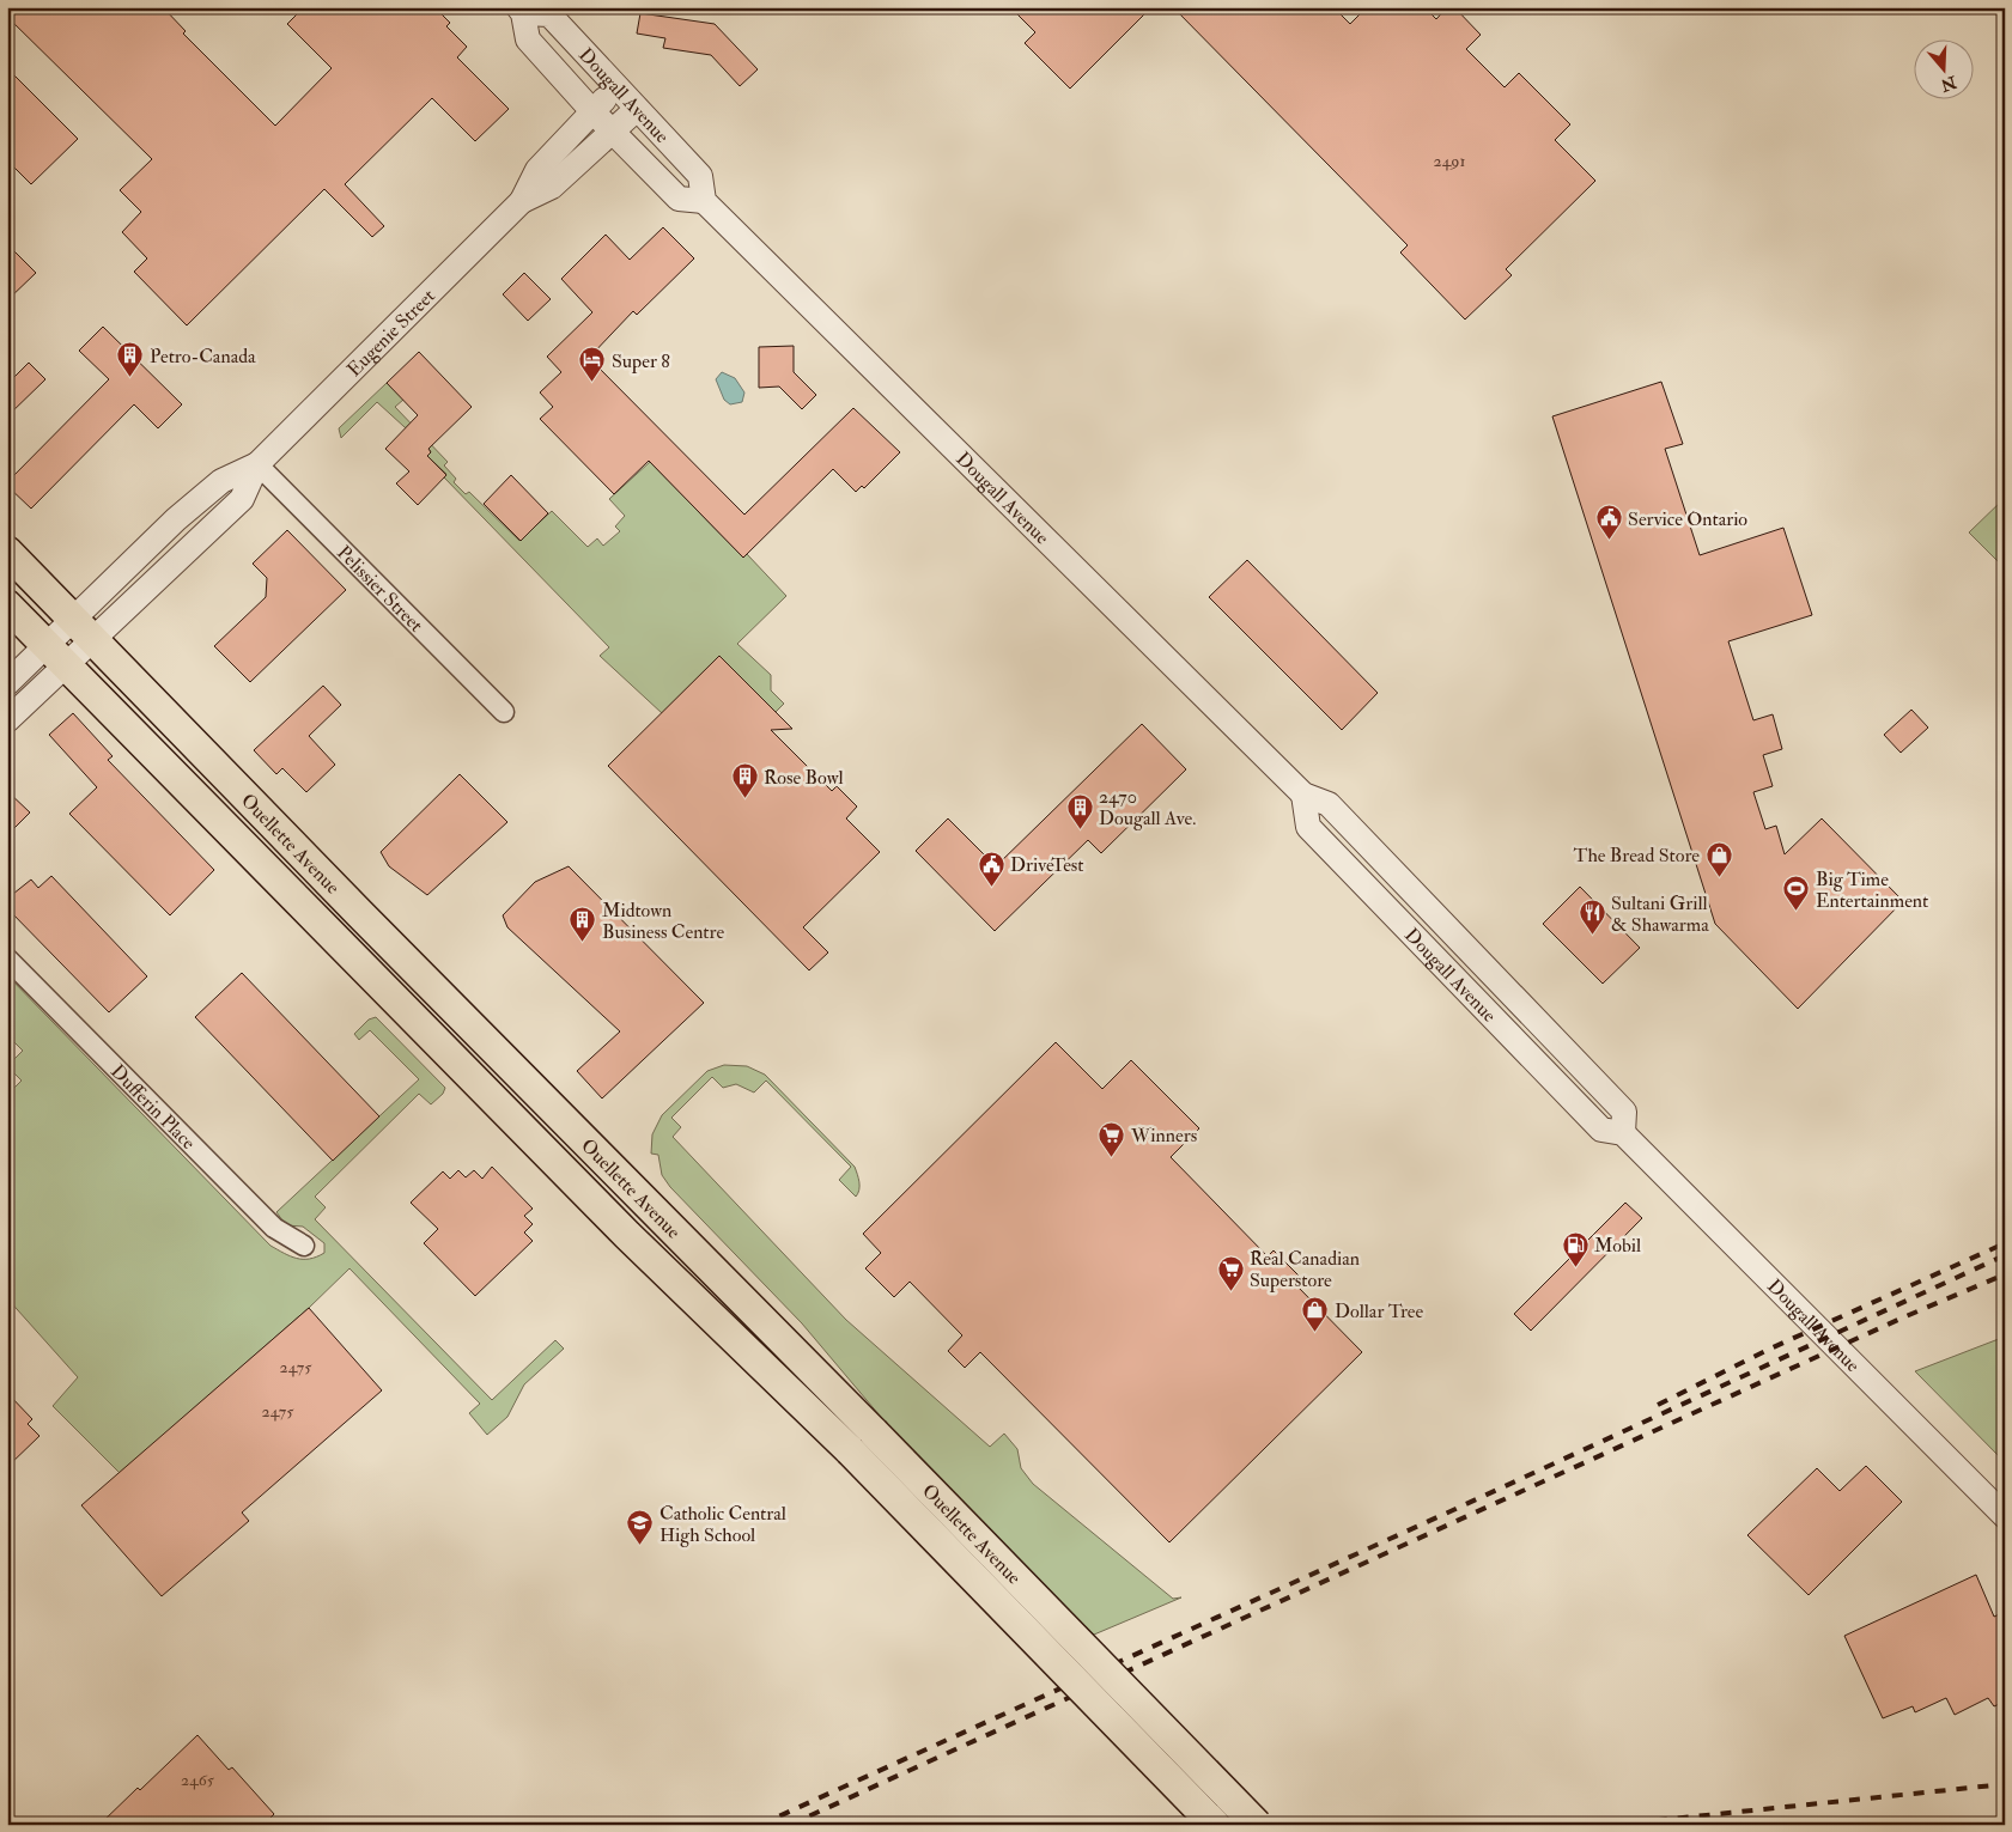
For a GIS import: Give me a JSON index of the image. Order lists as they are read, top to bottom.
{
  "streets": {
    "main road": ["Ouellette Avenue"],
    "street": [
      "Dougall Avenue",
      "Eugenie Street",
      "Pelissier Street",
      "Dufferin Place"
    ]
  },
  "crossings": [
    ["Dougall Avenue", "Eugenie Street"],
    ["Eugenie Street", "Pelissier Street"],
    ["Eugenie Street", "Ouellette Avenue"]
  ],
  "places": {
    "building": [
      "Petro-Canada",
      "Rose Bowl",
      "2470 Dougall Ave.",
      "Midtown Business Centre"
    ],
    "hotel": ["Super 8"],
    "public building": ["Service Ontario", "DriveTest"],
    "shop": ["The Bread Store", "Dollar Tree"],
    "sports": ["Big Time Entertainment"],
    "restaurant": ["Sultani Grill & Shawarma"],
    "supermarket": ["Winners", "Real Canadian Superstore"],
    "fuel station": ["Mobil"],
    "school or university": ["Catholic Central High School"]
  },
  "house_numbers": [
    "2491",
    "2475",
    "2475",
    "2465"
  ],
  "north": "bottom"
}
